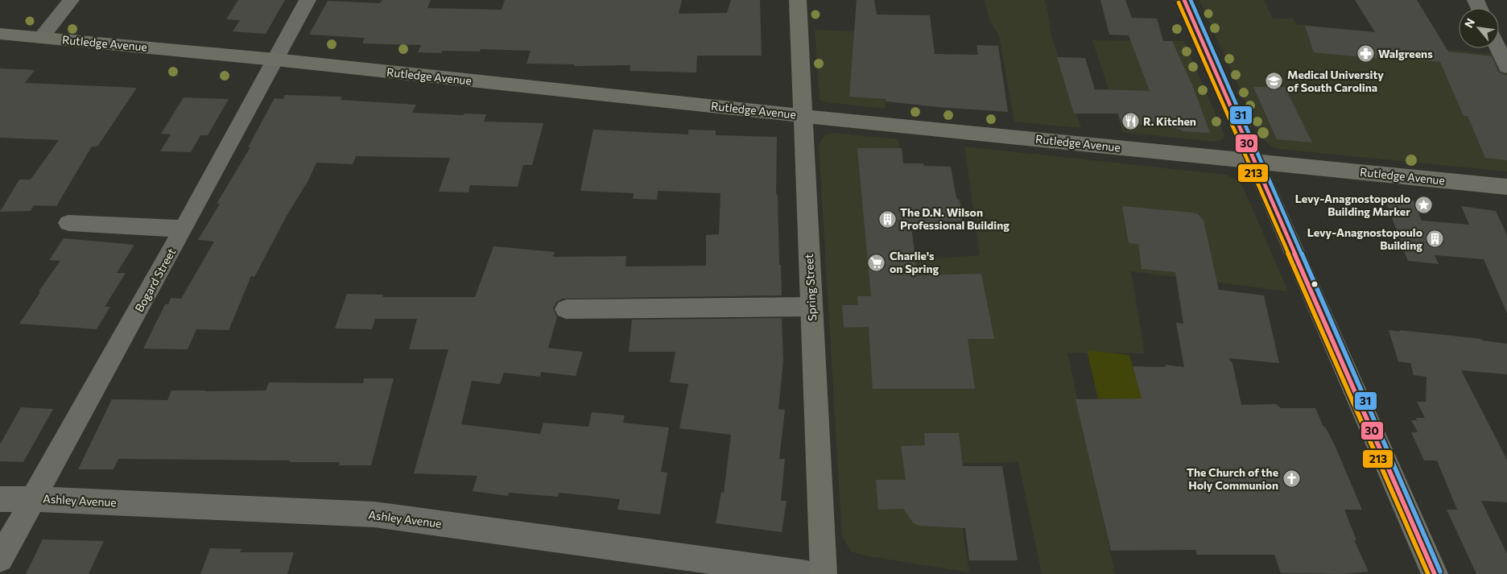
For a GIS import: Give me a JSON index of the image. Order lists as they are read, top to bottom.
{
  "streets": {
    "main road": ["Rutledge Avenue", "Spring Street"],
    "street": ["Bogard Street", "Ashley Avenue"]
  },
  "crossings": [
    ["Rutledge Avenue", "Bogard Street"],
    ["Rutledge Avenue", "Spring Street"],
    ["Bogard Street", "Ashley Avenue"]
  ],
  "places": {
    "pharmacy": ["Walgreens"],
    "school or university": ["Medical University of South Carolina"],
    "restaurant": ["R. Kitchen"],
    "place": ["Levy-Anagnostopoulo Building Marker"],
    "building": ["The D.N. Wilson Professional Building", "Levy-Anagnostopoulo Building"],
    "supermarket": ["Charlie's on Spring"],
    "church": ["The Church of the Holy Communion"]
  },
  "lines": ["transit line 30", "transit line 31", "transit line 213"],
  "north": "top left"
}
